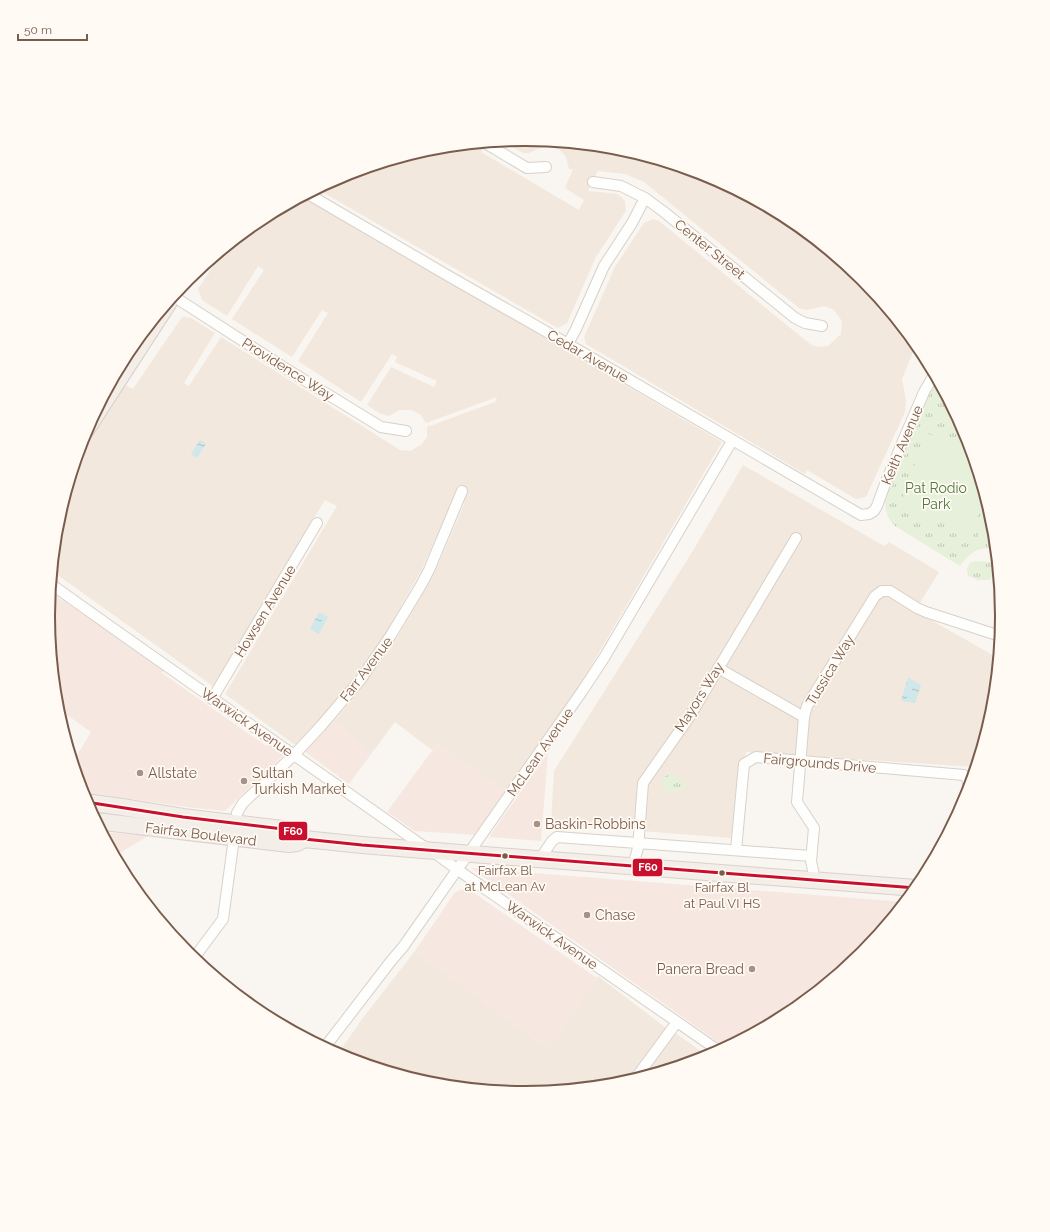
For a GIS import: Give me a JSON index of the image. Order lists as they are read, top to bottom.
{
  "streets": {
    "main road": ["Fairfax Boulevard"],
    "street": [
      "Center Street",
      "Cedar Avenue",
      "Providence Way",
      "Keith Avenue",
      "Howsen Avenue",
      "Farr Avenue",
      "Tussica Way",
      "Mayors Way",
      "Warwick Avenue",
      "McLean Avenue",
      "Fairgrounds Drive"
    ]
  },
  "crossings": [
    ["Cedar Avenue", "Keith Avenue"],
    ["Cedar Avenue", "McLean Avenue"],
    ["Howsen Avenue", "Warwick Avenue"],
    ["Farr Avenue", "Warwick Avenue"],
    ["Farr Avenue", "Fairfax Boulevard"],
    ["Tussica Way", "Fairgrounds Drive"],
    ["Tussica Way", "Fairfax Boulevard"],
    ["Mayors Way", "Fairfax Boulevard"],
    ["Warwick Avenue", "McLean Avenue"],
    ["Warwick Avenue", "Fairfax Boulevard"],
    ["McLean Avenue", "Fairfax Boulevard"]
  ],
  "parks": ["Pat Rodio Park"],
  "places": [
    "Allstate",
    "Sultan Turkish Market",
    "Baskin-Robbins",
    "Fairfax Bl at McLean Av",
    "Fairfax Bl at Paul VI HS",
    "Chase",
    "Panera Bread"
  ],
  "lines": ["transit line F60"],
  "scale_bar": "50 m"
}
